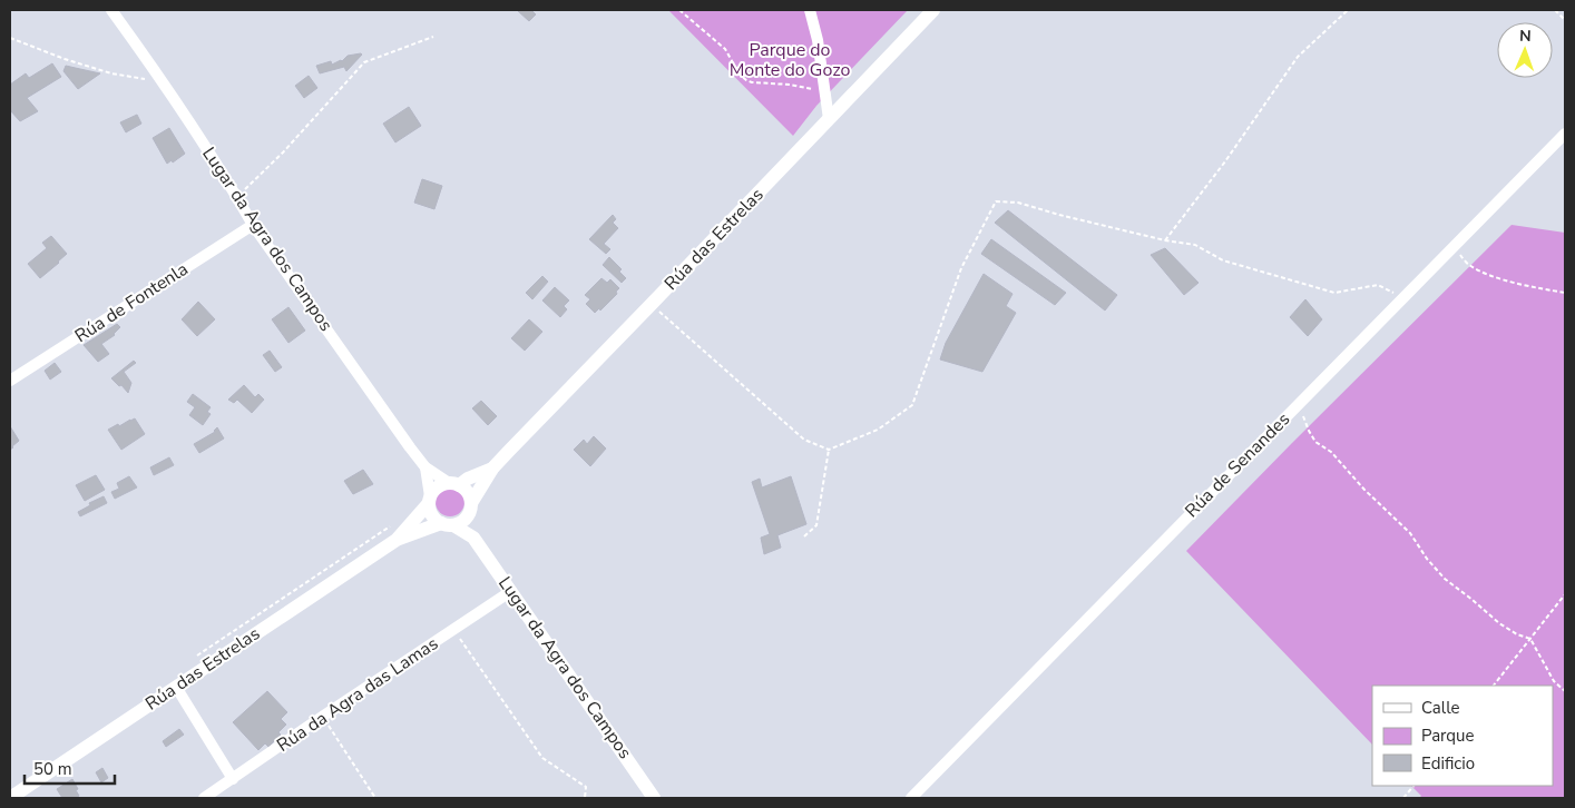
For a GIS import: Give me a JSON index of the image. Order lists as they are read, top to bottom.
{
  "streets": {
    "street": [
      "Lugar da Agra dos Campos",
      "Rúa das Estrelas",
      "Rúa de Fontenla",
      "Rúa de Senandes",
      "Rúa da Agra das Lamas"
    ]
  },
  "crossings": [
    ["Lugar da Agra dos Campos", "Rúa das Estrelas"],
    ["Lugar da Agra dos Campos", "Rúa de Fontenla"],
    ["Lugar da Agra dos Campos", "Rúa da Agra das Lamas"]
  ],
  "parks": ["Parque do Monte do Gozo"],
  "legend": ["Calle", "Parque", "Edificio"],
  "scale_bar": "50 m",
  "north": "top"
}
